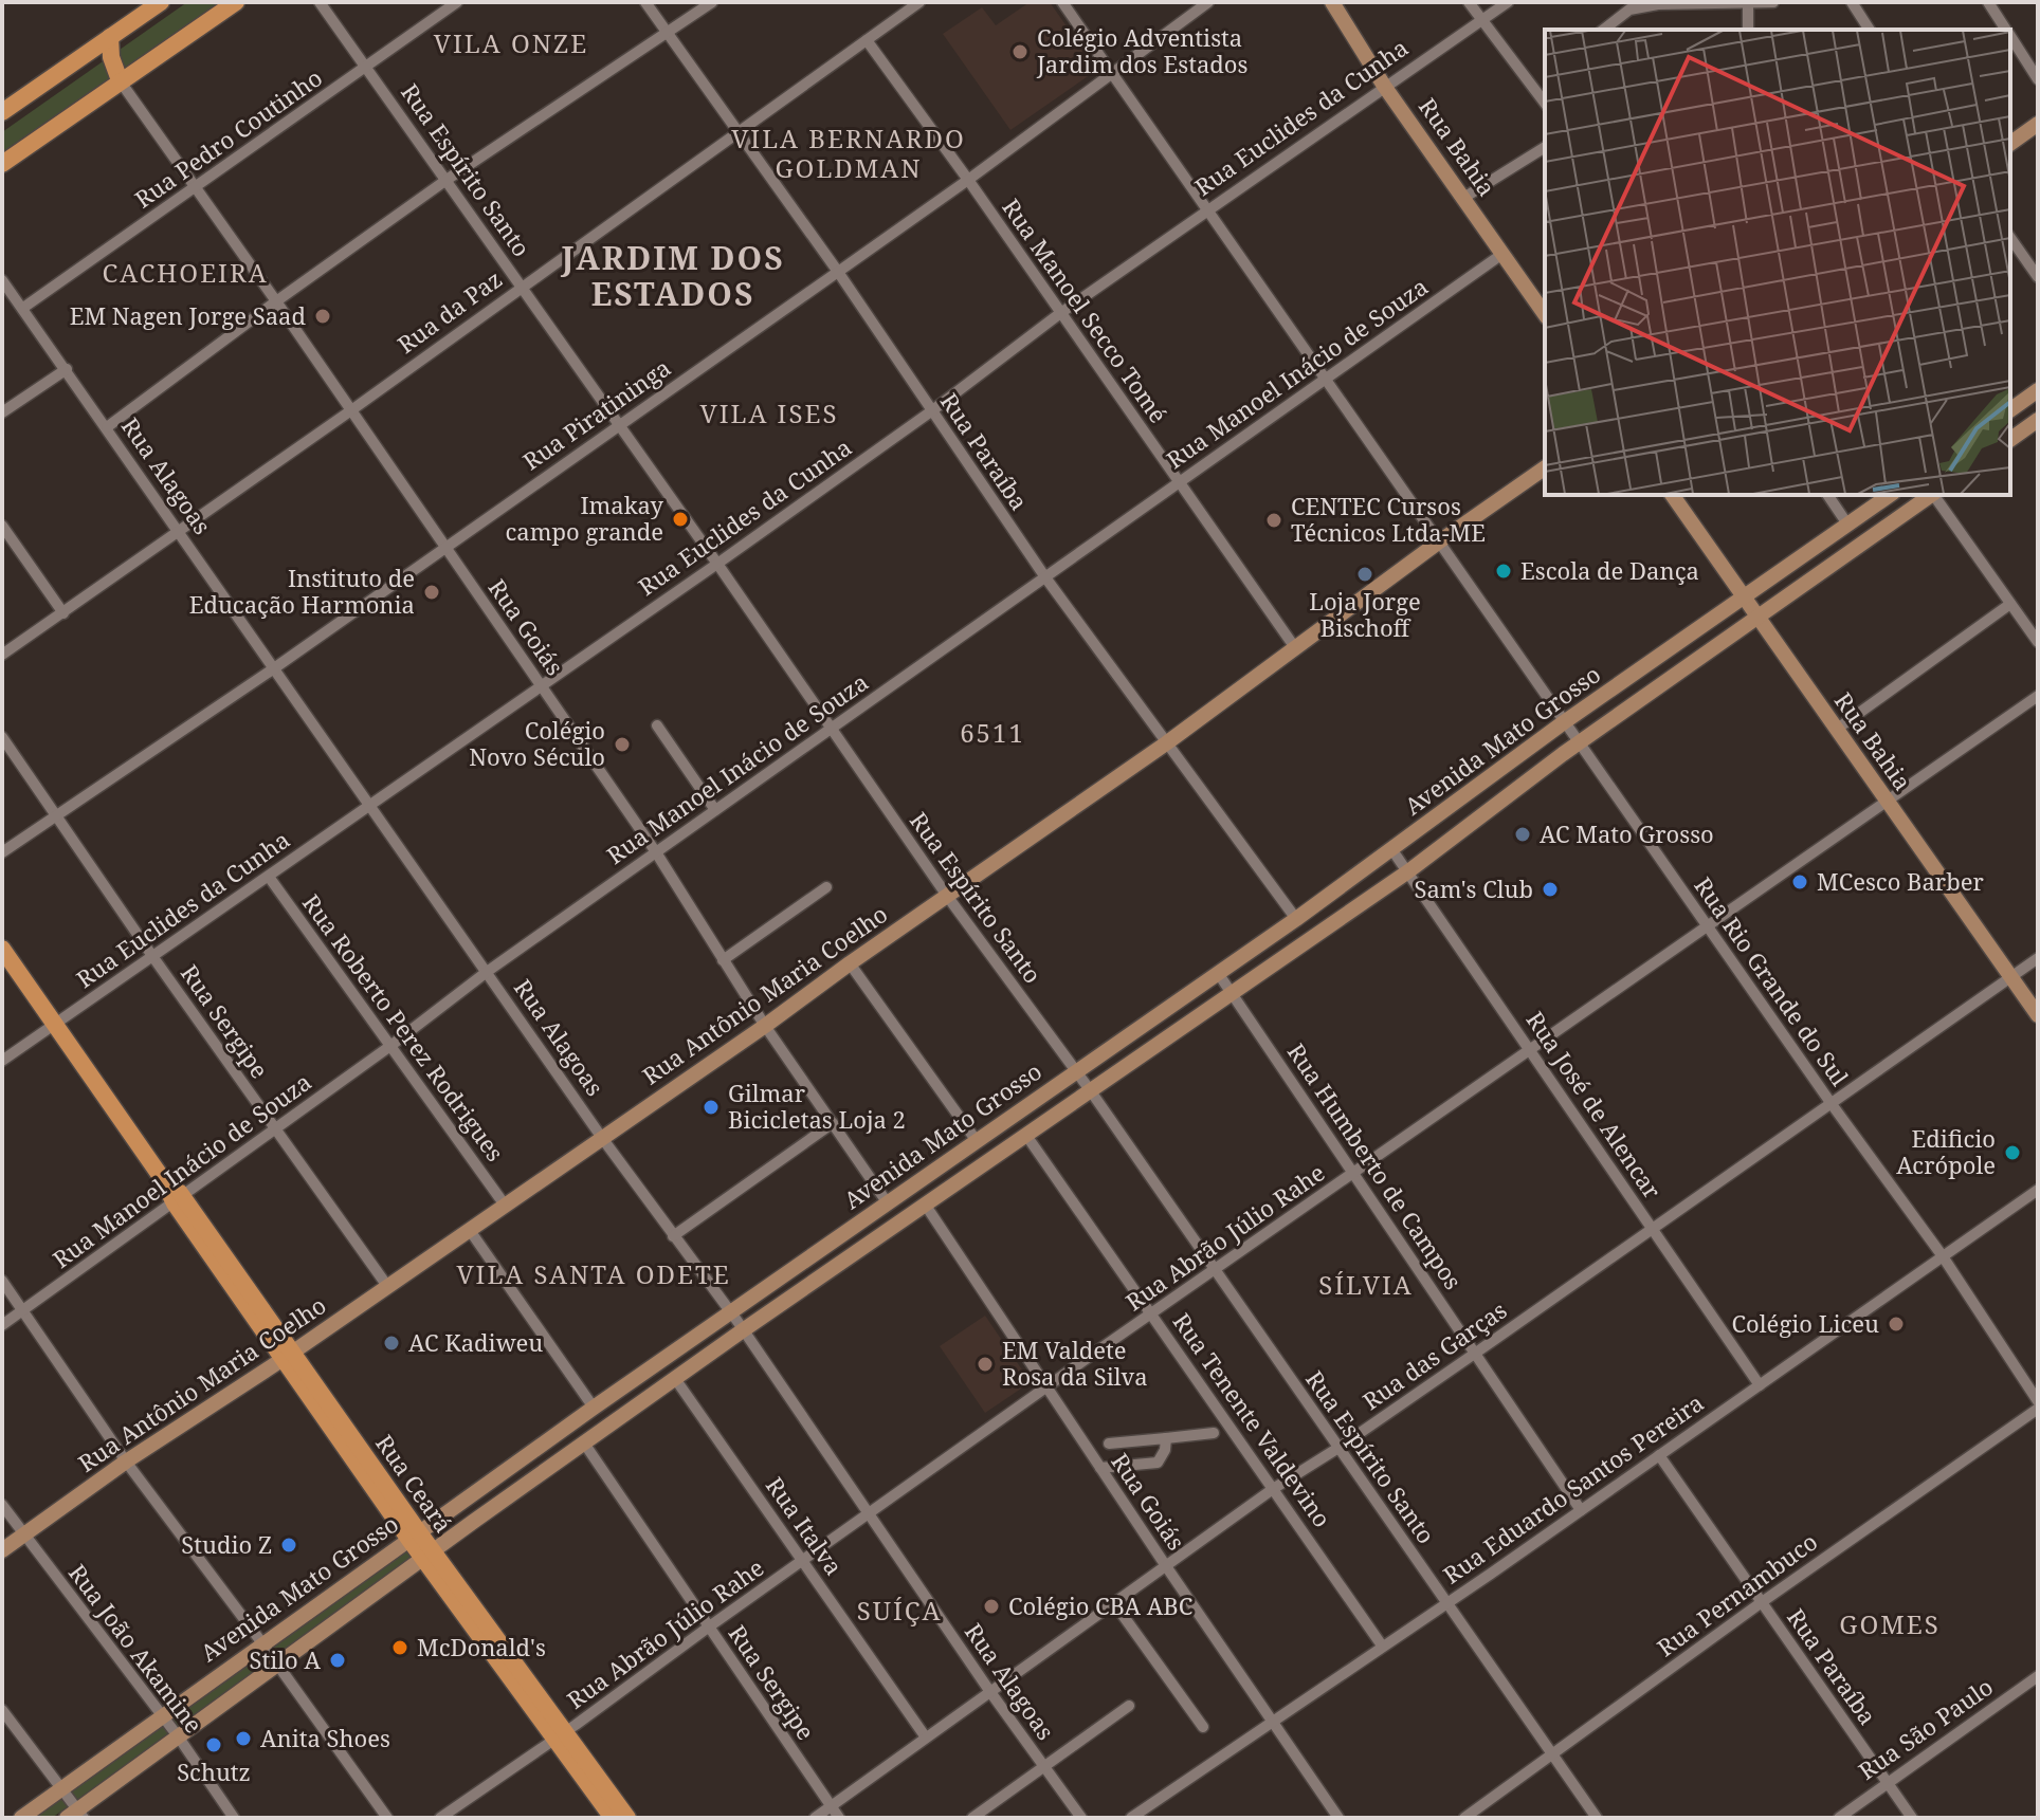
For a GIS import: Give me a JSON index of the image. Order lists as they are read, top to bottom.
{
  "streets": {
    "main road": [
      "Rua Bahia",
      "Avenida Mato Grosso",
      "Rua Antônio Maria Coelho",
      "Rua Ceará"
    ],
    "street": [
      "Rua Euclides da Cunha",
      "Rua Pedro Coutinho",
      "Rua Espírito Santo",
      "Rua Manoel Secco Tomé",
      "Rua da Paz",
      "Rua Manoel Inácio de Souza",
      "Rua Piratininga",
      "Rua Paraíba",
      "Rua Alagoas",
      "Rua Goiás",
      "Rua Rio Grande do Sul",
      "Rua Sergipe",
      "Rua Roberto Perez Rodrigues",
      "Rua José de Alencar",
      "Rua Humberto de Campos",
      "Rua Abrão Júlio Rahe",
      "Rua das Garças",
      "Rua Tenente Valdevino",
      "Rua Eduardo Santos Pereira",
      "Rua Italva",
      "Rua Pernambuco",
      "Rua João Akamine",
      "Rua São Paulo"
    ]
  },
  "crossings": [
    ["Rua Euclides da Cunha", "Rua Bahia"],
    ["Rua Euclides da Cunha", "Rua Espírito Santo"],
    ["Rua Euclides da Cunha", "Rua Manoel Secco Tomé"],
    ["Rua Euclides da Cunha", "Rua Paraíba"],
    ["Rua Euclides da Cunha", "Rua Alagoas"],
    ["Rua Euclides da Cunha", "Rua Goiás"],
    ["Rua Euclides da Cunha", "Rua Rio Grande do Sul"],
    ["Rua Euclides da Cunha", "Rua Sergipe"],
    ["Rua Euclides da Cunha", "Rua Roberto Perez Rodrigues"],
    ["Rua Euclides da Cunha", "Rua Ceará"],
    ["Rua Pedro Coutinho", "Rua Espírito Santo"],
    ["Rua Pedro Coutinho", "Rua Alagoas"],
    ["Rua Pedro Coutinho", "Rua Goiás"],
    ["Rua Bahia", "Rua Manoel Inácio de Souza"],
    ["Rua Bahia", "Avenida Mato Grosso"],
    ["Rua Bahia", "Rua Abrão Júlio Rahe"],
    ["Rua Bahia", "Rua das Garças"],
    ["Rua Espírito Santo", "Rua da Paz"],
    ["Rua Espírito Santo", "Rua Manoel Inácio de Souza"],
    ["Rua Espírito Santo", "Rua Piratininga"],
    ["Rua Espírito Santo", "Avenida Mato Grosso"],
    ["Rua Espírito Santo", "Rua Antônio Maria Coelho"],
    ["Rua Espírito Santo", "Rua Abrão Júlio Rahe"],
    ["Rua Espírito Santo", "Rua das Garças"],
    ["Rua Espírito Santo", "Rua Eduardo Santos Pereira"],
    ["Rua Espírito Santo", "Rua Pernambuco"],
    ["Rua Manoel Secco Tomé", "Rua da Paz"],
    ["Rua Manoel Secco Tomé", "Rua Manoel Inácio de Souza"],
    ["Rua Manoel Secco Tomé", "Rua Piratininga"],
    ["Rua Manoel Secco Tomé", "Rua Antônio Maria Coelho"],
    ["Rua da Paz", "Rua Paraíba"],
    ["Rua da Paz", "Rua Alagoas"],
    ["Rua da Paz", "Rua Goiás"],
    ["Rua Manoel Inácio de Souza", "Rua Paraíba"],
    ["Rua Manoel Inácio de Souza", "Rua Alagoas"],
    ["Rua Manoel Inácio de Souza", "Rua Goiás"],
    ["Rua Manoel Inácio de Souza", "Rua Rio Grande do Sul"],
    ["Rua Manoel Inácio de Souza", "Rua Sergipe"],
    ["Rua Manoel Inácio de Souza", "Rua Roberto Perez Rodrigues"],
    ["Rua Manoel Inácio de Souza", "Rua Ceará"],
    ["Rua Piratininga", "Rua Paraíba"],
    ["Rua Piratininga", "Rua Alagoas"],
    ["Rua Piratininga", "Rua Goiás"],
    ["Rua Piratininga", "Rua Rio Grande do Sul"],
    ["Rua Piratininga", "Rua Sergipe"],
    ["Rua Paraíba", "Avenida Mato Grosso"],
    ["Rua Paraíba", "Rua Antônio Maria Coelho"],
    ["Rua Paraíba", "Rua Eduardo Santos Pereira"],
    ["Rua Paraíba", "Rua Pernambuco"],
    ["Rua Paraíba", "Rua São Paulo"],
    ["Rua Alagoas", "Avenida Mato Grosso"],
    ["Rua Alagoas", "Rua Antônio Maria Coelho"],
    ["Rua Alagoas", "Rua Abrão Júlio Rahe"],
    ["Rua Alagoas", "Rua das Garças"],
    ["Rua Goiás", "Avenida Mato Grosso"],
    ["Rua Goiás", "Rua Antônio Maria Coelho"],
    ["Rua Goiás", "Rua Abrão Júlio Rahe"],
    ["Rua Goiás", "Rua das Garças"],
    ["Rua Goiás", "Rua Eduardo Santos Pereira"],
    ["Avenida Mato Grosso", "Rua Rio Grande do Sul"],
    ["Avenida Mato Grosso", "Rua Sergipe"],
    ["Avenida Mato Grosso", "Rua José de Alencar"],
    ["Avenida Mato Grosso", "Rua Humberto de Campos"],
    ["Avenida Mato Grosso", "Rua Tenente Valdevino"],
    ["Avenida Mato Grosso", "Rua Ceará"],
    ["Avenida Mato Grosso", "Rua Italva"],
    ["Avenida Mato Grosso", "Rua João Akamine"],
    ["Rua Rio Grande do Sul", "Rua Antônio Maria Coelho"],
    ["Rua Rio Grande do Sul", "Rua Abrão Júlio Rahe"],
    ["Rua Rio Grande do Sul", "Rua das Garças"],
    ["Rua Rio Grande do Sul", "Rua Eduardo Santos Pereira"],
    ["Rua Antônio Maria Coelho", "Rua Sergipe"],
    ["Rua Antônio Maria Coelho", "Rua Roberto Perez Rodrigues"],
    ["Rua Antônio Maria Coelho", "Rua Ceará"],
    ["Rua Antônio Maria Coelho", "Rua João Akamine"],
    ["Rua Sergipe", "Rua Abrão Júlio Rahe"],
    ["Rua Sergipe", "Rua das Garças"],
    ["Rua José de Alencar", "Rua Abrão Júlio Rahe"],
    ["Rua José de Alencar", "Rua das Garças"],
    ["Rua José de Alencar", "Rua Eduardo Santos Pereira"],
    ["Rua Humberto de Campos", "Rua Abrão Júlio Rahe"],
    ["Rua Humberto de Campos", "Rua das Garças"],
    ["Rua Humberto de Campos", "Rua Eduardo Santos Pereira"],
    ["Rua Abrão Júlio Rahe", "Rua Tenente Valdevino"],
    ["Rua Abrão Júlio Rahe", "Rua Ceará"],
    ["Rua Abrão Júlio Rahe", "Rua Italva"],
    ["Rua das Garças", "Rua Tenente Valdevino"],
    ["Rua das Garças", "Rua Italva"],
    ["Rua Tenente Valdevino", "Rua Eduardo Santos Pereira"]
  ],
  "districts": [
    "VILA ONZE",
    "VILA BERNARDO GOLDMAN",
    "JARDIM DOS ESTADOS",
    "CACHOEIRA",
    "VILA ISES",
    "6511",
    "VILA SANTA ODETE",
    "SÍLVIA",
    "SUÍÇA",
    "GOMES"
  ],
  "places": [
    "Colégio Adventista Jardim dos Estados",
    "EM Nagen Jorge Saad",
    "Imakay campo grande",
    "CENTEC Cursos Técnicos Ltda-ME",
    "Escola de Dança",
    "Loja Jorge Bischoff",
    "Instituto de Educação Harmonia",
    "Colégio Novo Século",
    "AC Mato Grosso",
    "MCesco Barber",
    "Sam's Club",
    "Gilmar Bicicletas Loja 2",
    "Edificio Acrópole",
    "Colégio Liceu",
    "AC Kadiweu",
    "EM Valdete Rosa da Silva",
    "Studio Z",
    "Colégio CBA ABC",
    "McDonald's",
    "Stilo A",
    "Anita Shoes",
    "Schutz"
  ]
}
